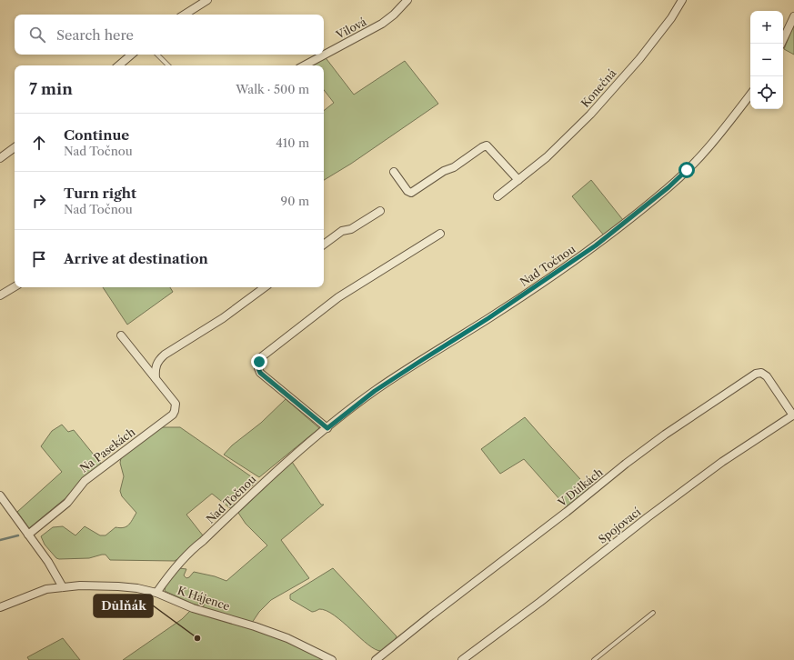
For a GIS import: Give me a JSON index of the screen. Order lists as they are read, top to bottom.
{
  "streets": {
    "street": [
      "Vilová",
      "Konečná",
      "Nad Točnou",
      "Na Pasekách",
      "V Důlkách",
      "Spojovací",
      "K Hájence"
    ]
  },
  "crossings": [
    ["Nad Točnou", "K Hájence"],
    ["V Důlkách", "Spojovací"]
  ],
  "places": ["Důlňák"],
  "page": {
    "map_buttons": ["+", "−"],
    "search": "Search here",
    "heading": ["7 min", "Walk · 500 m"],
    "list": [
      ["Continue", "Nad Točnou", "410 m"],
      ["Turn right", "Nad Točnou", "90 m"],
      "Arrive at destination"
    ]
  }
}
